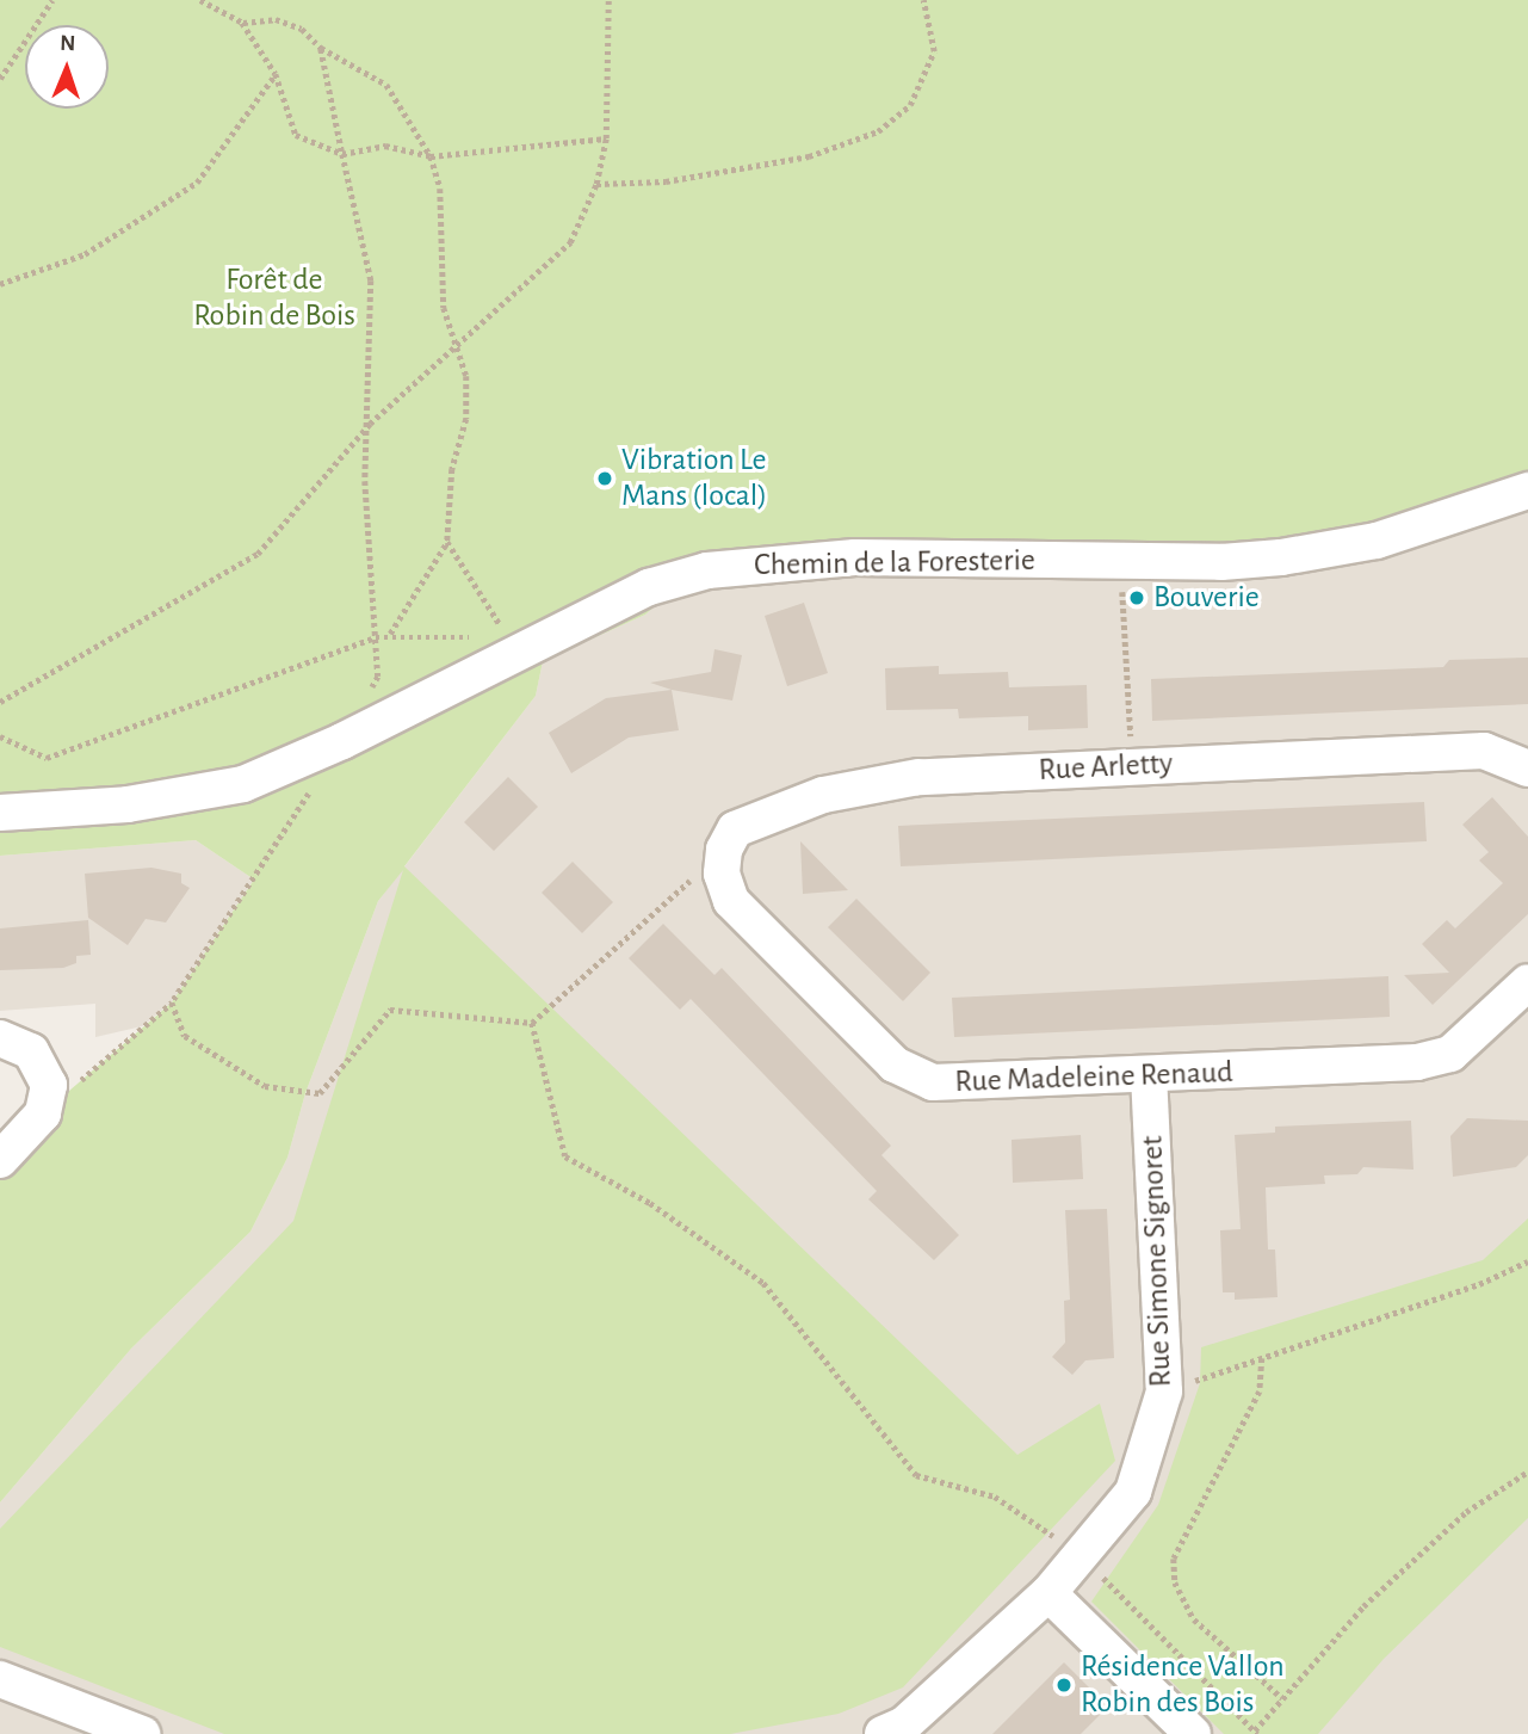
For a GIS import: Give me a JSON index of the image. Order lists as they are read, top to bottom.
{
  "streets": {
    "street": [
      "Chemin de la Foresterie",
      "Rue Arletty",
      "Rue Madeleine Renaud",
      "Rue Simone Signoret"
    ]
  },
  "crossings": [
    ["Rue Arletty", "Rue Madeleine Renaud"],
    ["Rue Madeleine Renaud", "Rue Simone Signoret"]
  ],
  "parks": ["Forêt de Robin de Bois"],
  "places": ["Vibration Le Mans (local)", "Bouverie", "Résidence Vallon Robin des Bois"],
  "north": "top"
}
